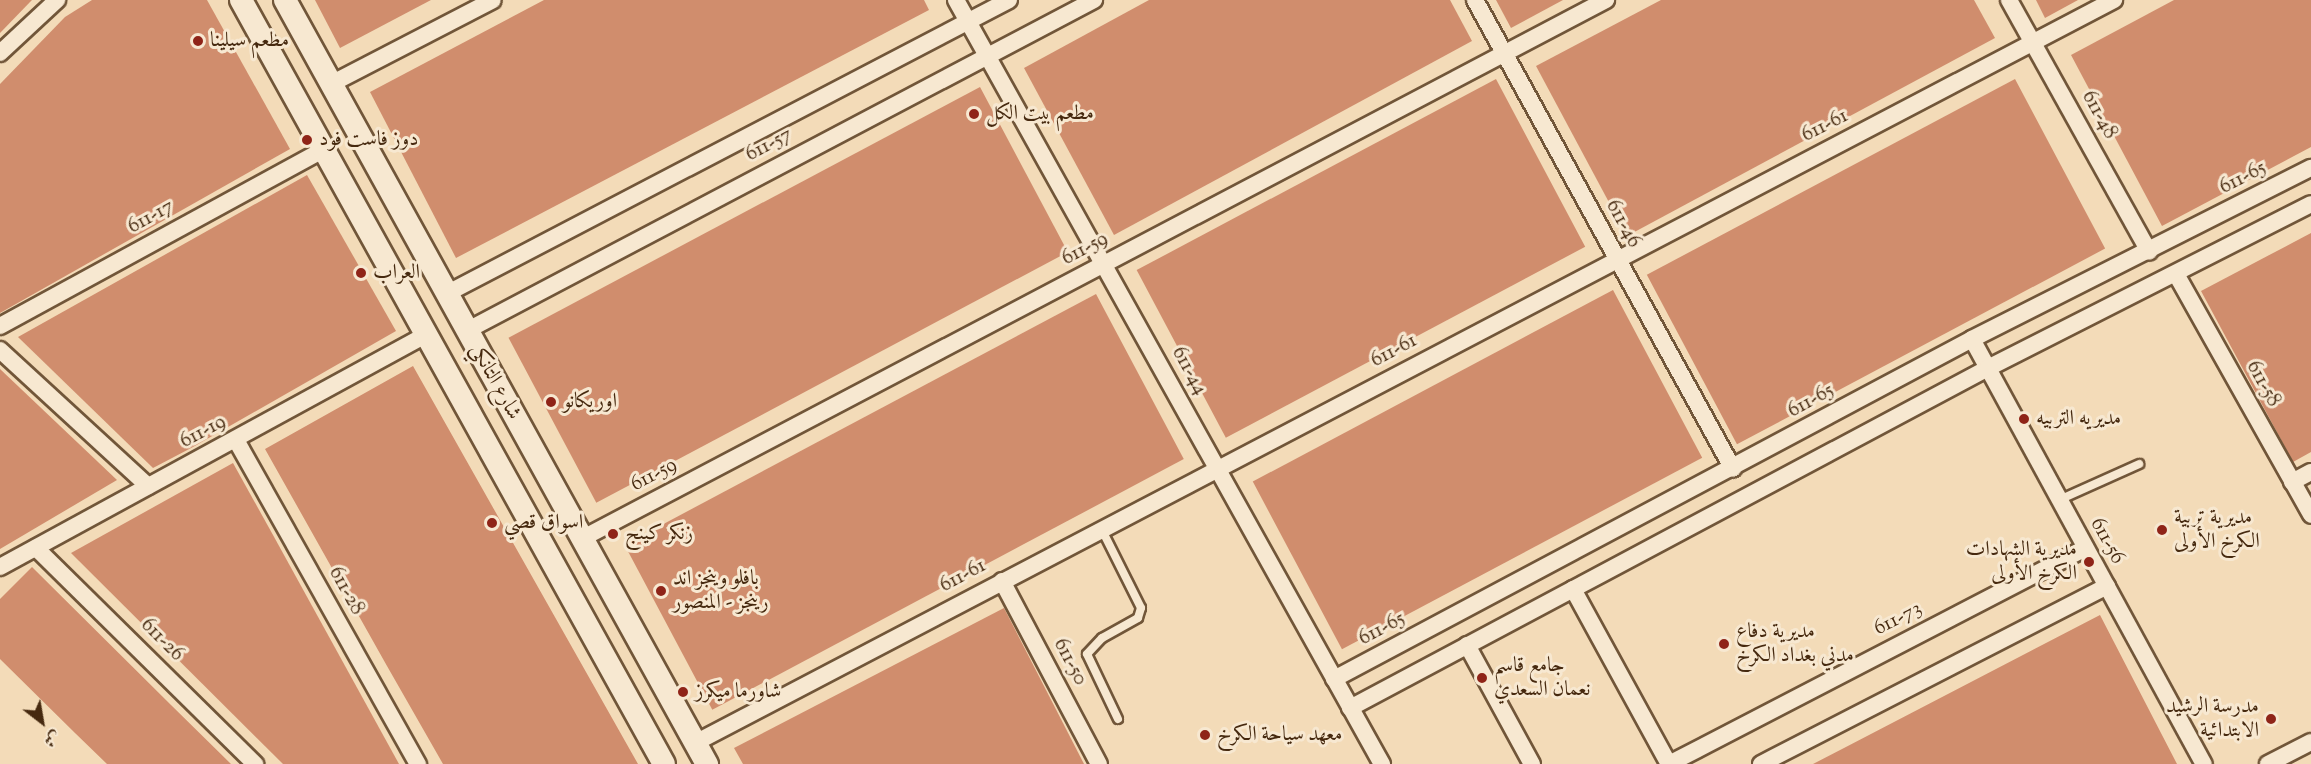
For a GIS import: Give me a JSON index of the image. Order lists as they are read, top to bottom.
{
  "streets": {
    "street": [
      "611-48",
      "611-61",
      "611-57",
      "611-65",
      "611-17",
      "611-46",
      "611-59",
      "611-44",
      "شارع التانكي",
      "611-58",
      "611-19",
      "611-56",
      "611-28",
      "611-73",
      "611-26",
      "611-50"
    ]
  },
  "crossings": [
    ["611-48", "611-61"],
    ["611-48", "611-65"],
    ["611-61", "611-46"],
    ["611-61", "611-44"],
    ["611-61", "شارع التانكي"],
    ["611-61", "611-50"],
    ["611-57", "611-44"],
    ["611-57", "شارع التانكي"],
    ["611-65", "611-46"],
    ["611-65", "611-44"],
    ["611-65", "611-56"],
    ["611-17", "شارع التانكي"],
    ["611-46", "611-59"],
    ["611-59", "611-44"],
    ["611-59", "شارع التانكي"],
    ["شارع التانكي", "611-19"],
    ["611-19", "611-28"],
    ["611-19", "611-26"],
    ["611-56", "611-73"]
  ],
  "places": [
    "مطعم سيلينا",
    "مطعم بيت الكل",
    "دوز فاست فود",
    "العراب",
    "اوريكانو",
    "مديريه التربيه",
    "اسواق قصي",
    "مديرية تربية الكرخ الأولى",
    "زنكر كينج",
    "مديرية الشهادات الكرخ الأولى",
    "بافلو وينجز اند رينجز - المنصور",
    "مديرية دفاع مدني بغداد الكرخ",
    "جامع قاسم نعمان السعدي",
    "شاورما ميكرز",
    "مدرسة الرشيد الابتدائية",
    "معهد سياحة الكرخ"
  ],
  "north": "bottom right"
}
